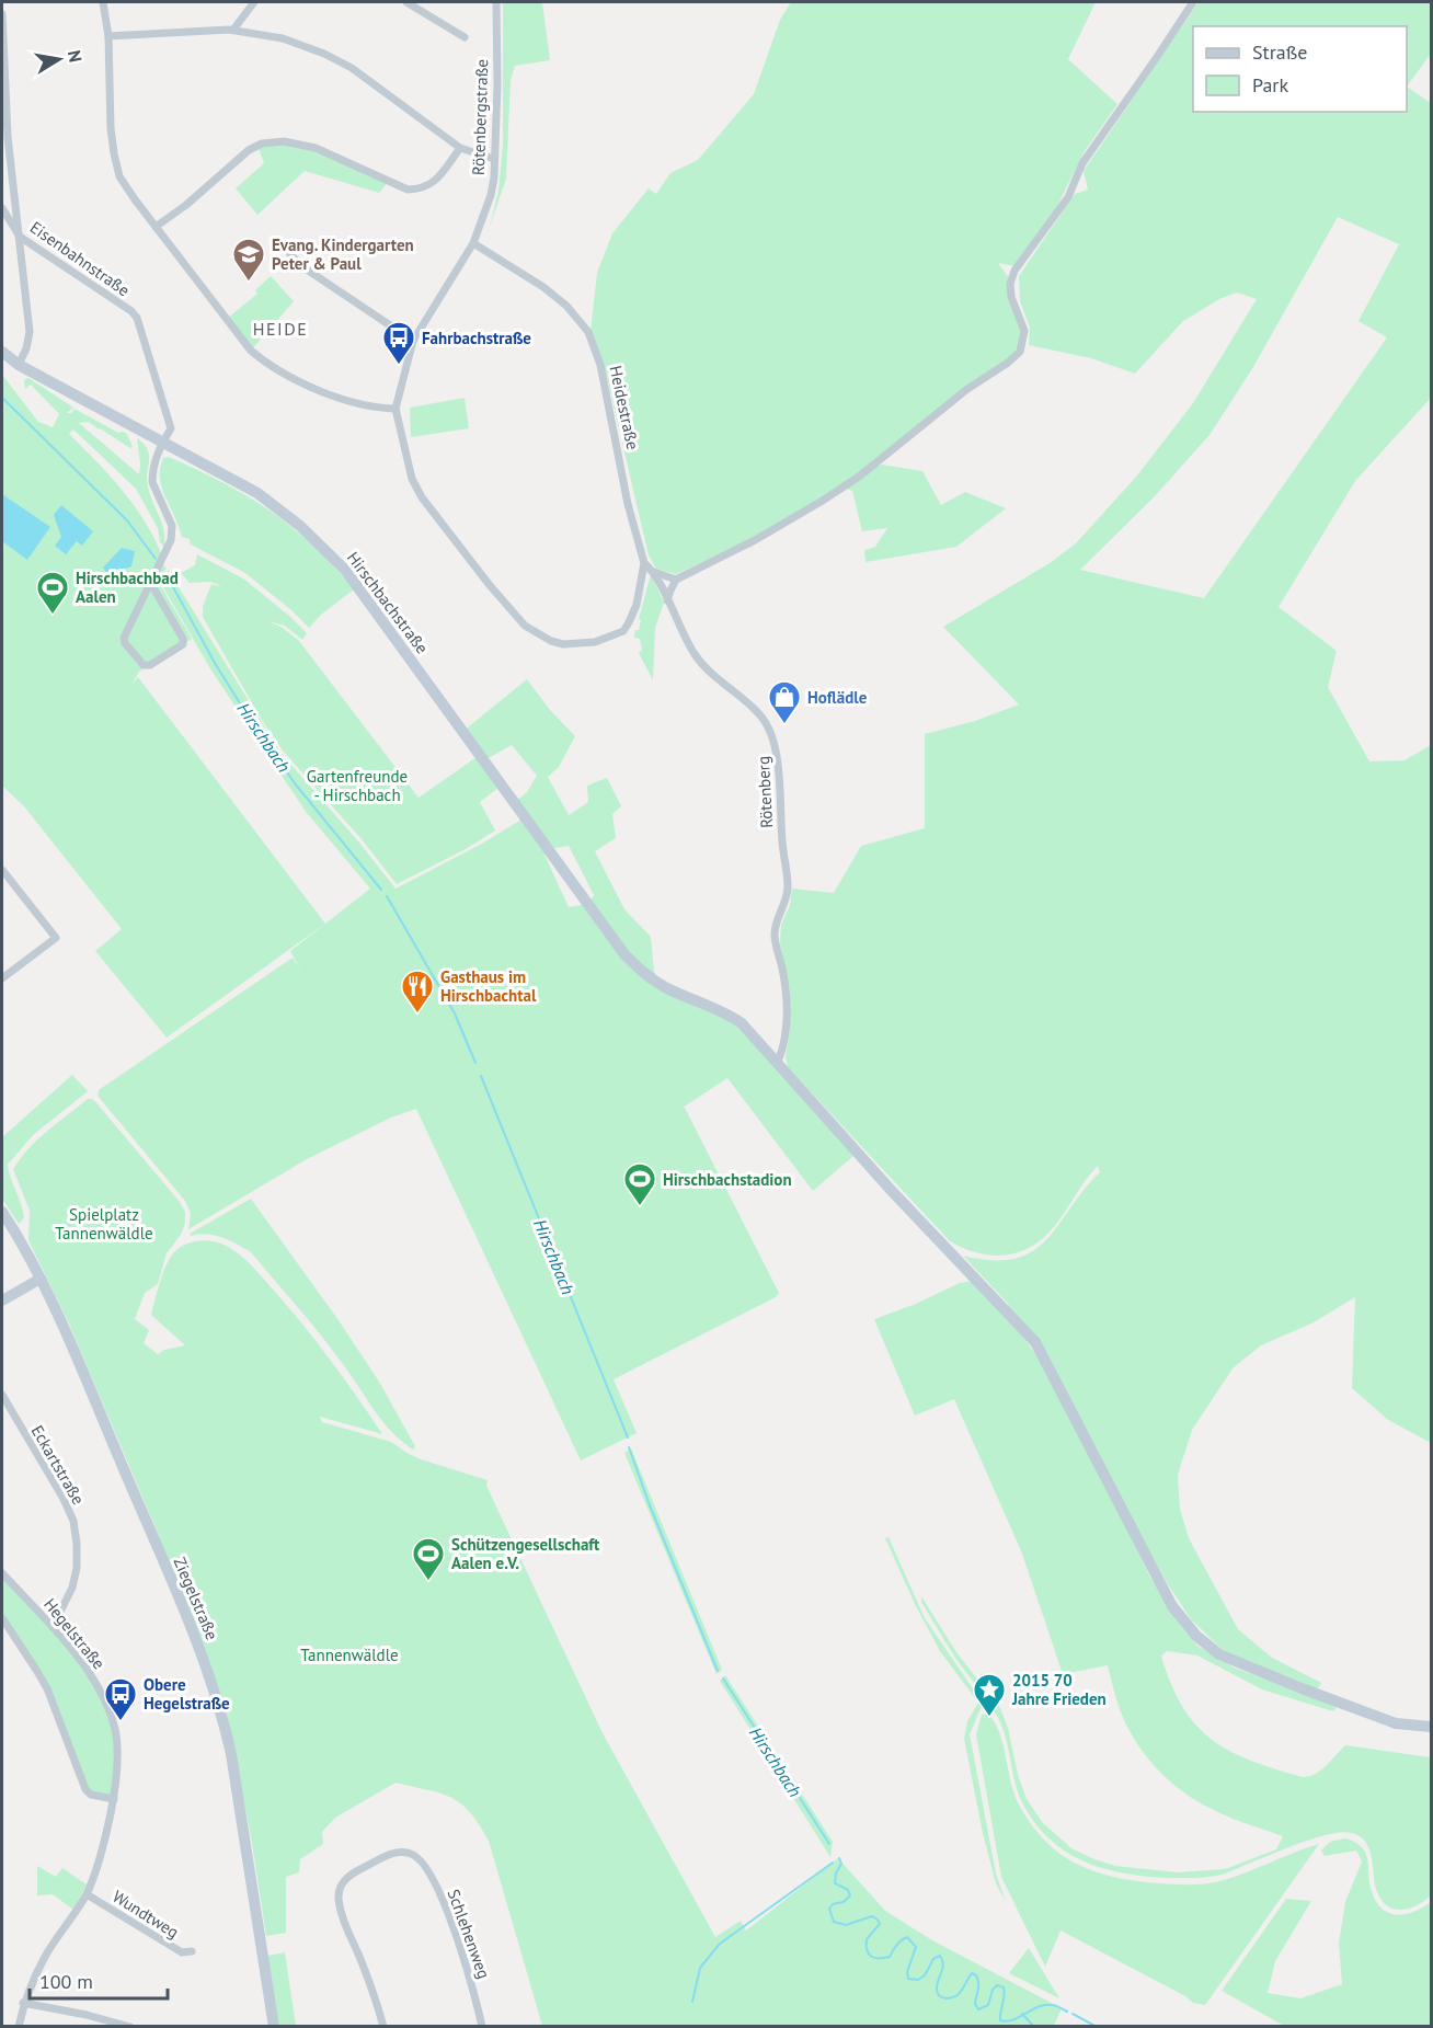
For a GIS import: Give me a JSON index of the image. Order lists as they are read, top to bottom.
{
  "streets": {
    "street": [
      "Rötenbergstraße",
      "Eisenbahnstraße",
      "Heidestraße",
      "Hirschbachstraße",
      "Rötenberg",
      "Eckartstraße",
      "Ziegelstraße",
      "Hegelstraße",
      "Wundtweg",
      "Schlehenweg"
    ]
  },
  "crossings": [
    ["Rötenbergstraße", "Heidestraße"],
    ["Eisenbahnstraße", "Hirschbachstraße"],
    ["Heidestraße", "Rötenberg"],
    ["Hirschbachstraße", "Rötenberg"],
    ["Eckartstraße", "Hegelstraße"],
    ["Hegelstraße", "Wundtweg"]
  ],
  "districts": ["HEIDE"],
  "water": ["Hirschbach"],
  "parks": ["Gartenfreunde - Hirschbach", "Spielplatz Tannenwäldle", "Tannenwäldle"],
  "places": {
    "school or university": ["Evang. Kindergarten Peter & Paul"],
    "bus stop": ["Fahrbachstraße", "Obere Hegelstraße"],
    "sports": ["Hirschbachbad Aalen", "Hirschbachstadion", "Schützengesellschaft Aalen e.V."],
    "shop": ["Hoflädle"],
    "restaurant": ["Gasthaus im Hirschbachtal"],
    "place": ["2015 70 Jahre Frieden"]
  },
  "legend": ["Straße", "Park"],
  "scale_bar": "100 m",
  "north": "right"
}
